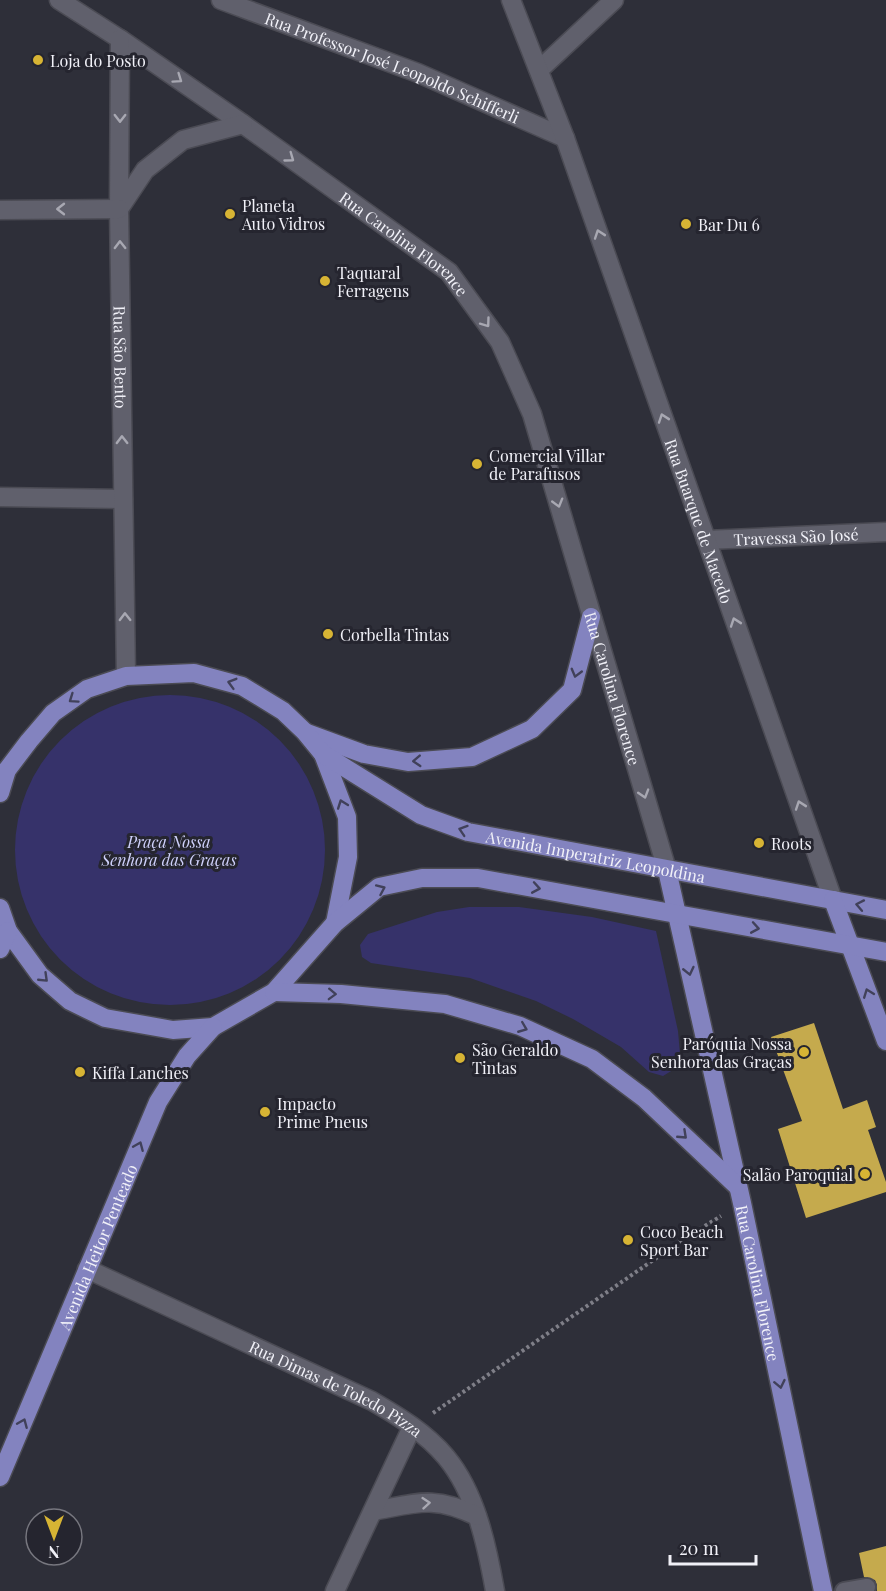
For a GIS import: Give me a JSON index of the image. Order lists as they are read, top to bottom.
{
  "streets": {
    "main road": [
      "Rua Carolina Florence",
      "Rua Buarque de Macedo",
      "Avenida Imperatriz Leopoldina",
      "Avenida Heitor Penteado"
    ],
    "street": [
      "Rua Professor José Leopoldo Schifferli",
      "Rua São Bento",
      "Travessa São José",
      "Rua Dimas de Toledo Pizza"
    ]
  },
  "crossings": [
    ["Rua Professor José Leopoldo Schifferli", "Rua Buarque de Macedo"],
    ["Rua Carolina Florence", "Rua São Bento"],
    ["Rua Carolina Florence", "Avenida Imperatriz Leopoldina"],
    ["Rua Buarque de Macedo", "Travessa São José"],
    ["Rua Buarque de Macedo", "Avenida Imperatriz Leopoldina"],
    ["Avenida Heitor Penteado", "Rua Dimas de Toledo Pizza"]
  ],
  "one_way": ["Rua Carolina Florence", "Rua Buarque de Macedo", "Avenida Heitor Penteado"],
  "parks": ["Praça Nossa Senhora das Graças"],
  "places": [
    "Loja do Posto",
    "Planeta Auto Vidros",
    "Bar Du 6",
    "Taquaral Ferragens",
    "Comercial Villar de Parafusos",
    "Corbella Tintas",
    "Roots",
    "Paróquia Nossa Senhora das Graças",
    "São Geraldo Tintas",
    "Kiffa Lanches",
    "Impacto Prime Pneus",
    "Salão Paroquial",
    "Coco Beach Sport Bar"
  ],
  "scale_bar": "20 m",
  "north": "bottom"
}
